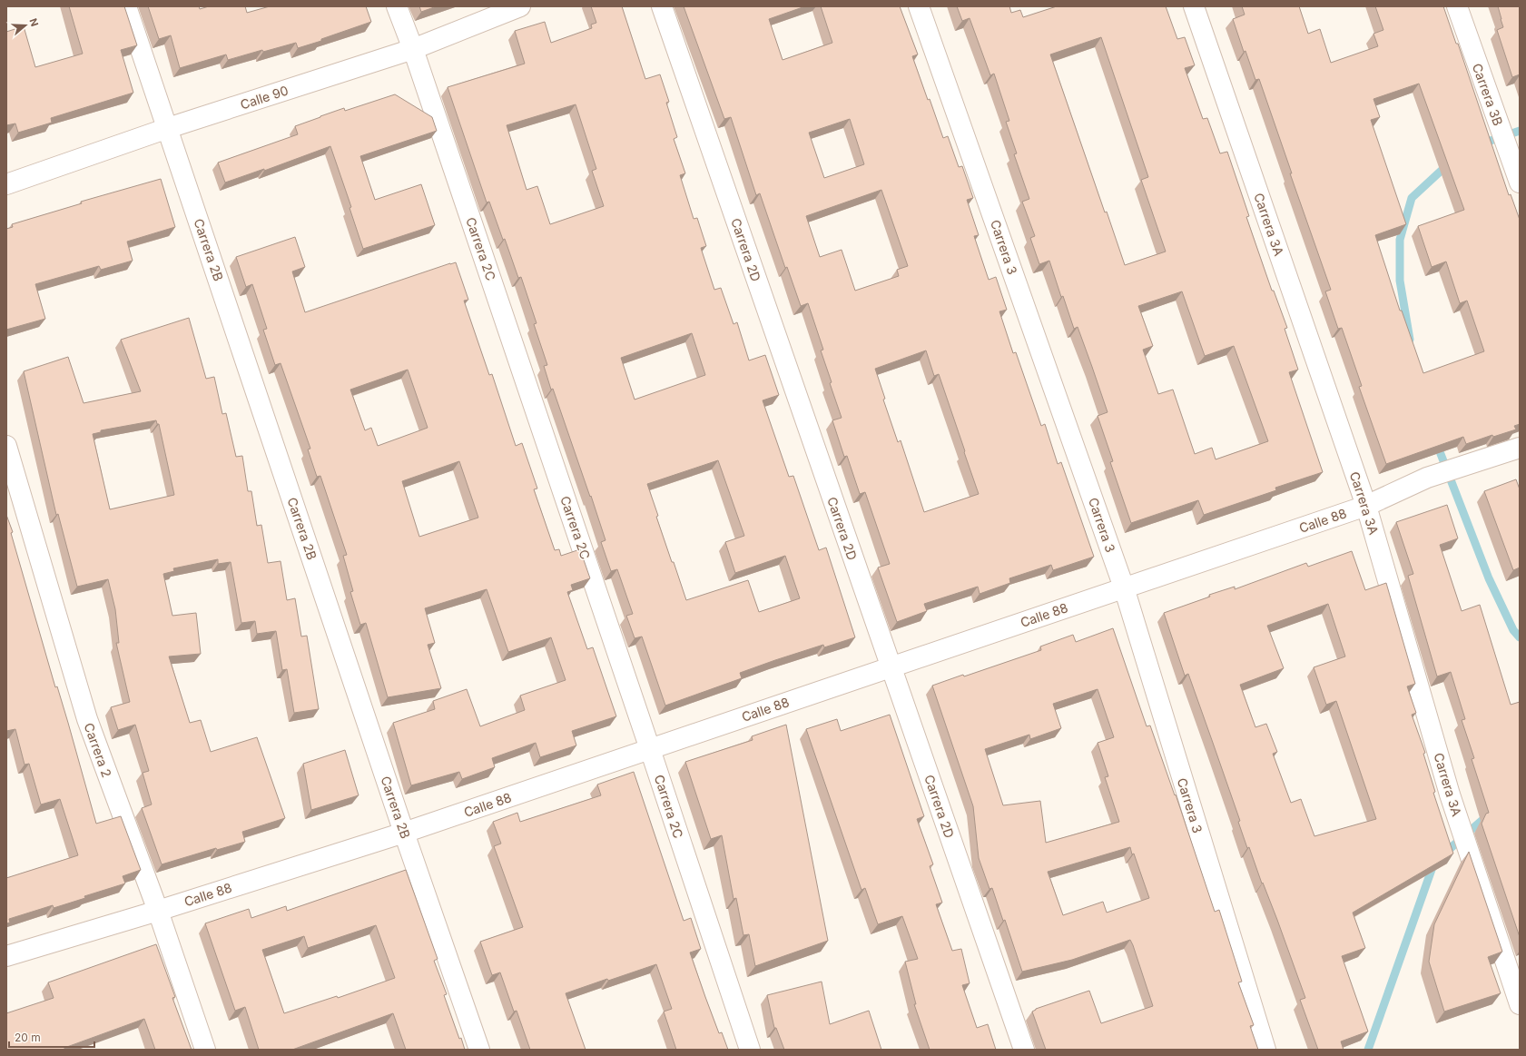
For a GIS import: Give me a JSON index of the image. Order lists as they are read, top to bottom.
{
  "streets": {
    "street": [
      "Carrera 3B",
      "Calle 90",
      "Carrera 3A",
      "Carrera 3",
      "Carrera 2C",
      "Carrera 2B",
      "Carrera 2D",
      "Calle 88",
      "Carrera 2"
    ]
  },
  "crossings": [
    ["Calle 90", "Carrera 2C"],
    ["Calle 90", "Carrera 2B"],
    ["Carrera 3A", "Calle 88"],
    ["Carrera 3", "Calle 88"],
    ["Carrera 2C", "Calle 88"],
    ["Carrera 2B", "Calle 88"],
    ["Carrera 2D", "Calle 88"],
    ["Calle 88", "Carrera 2"]
  ],
  "scale_bar": "20 m",
  "north": "right"
}
